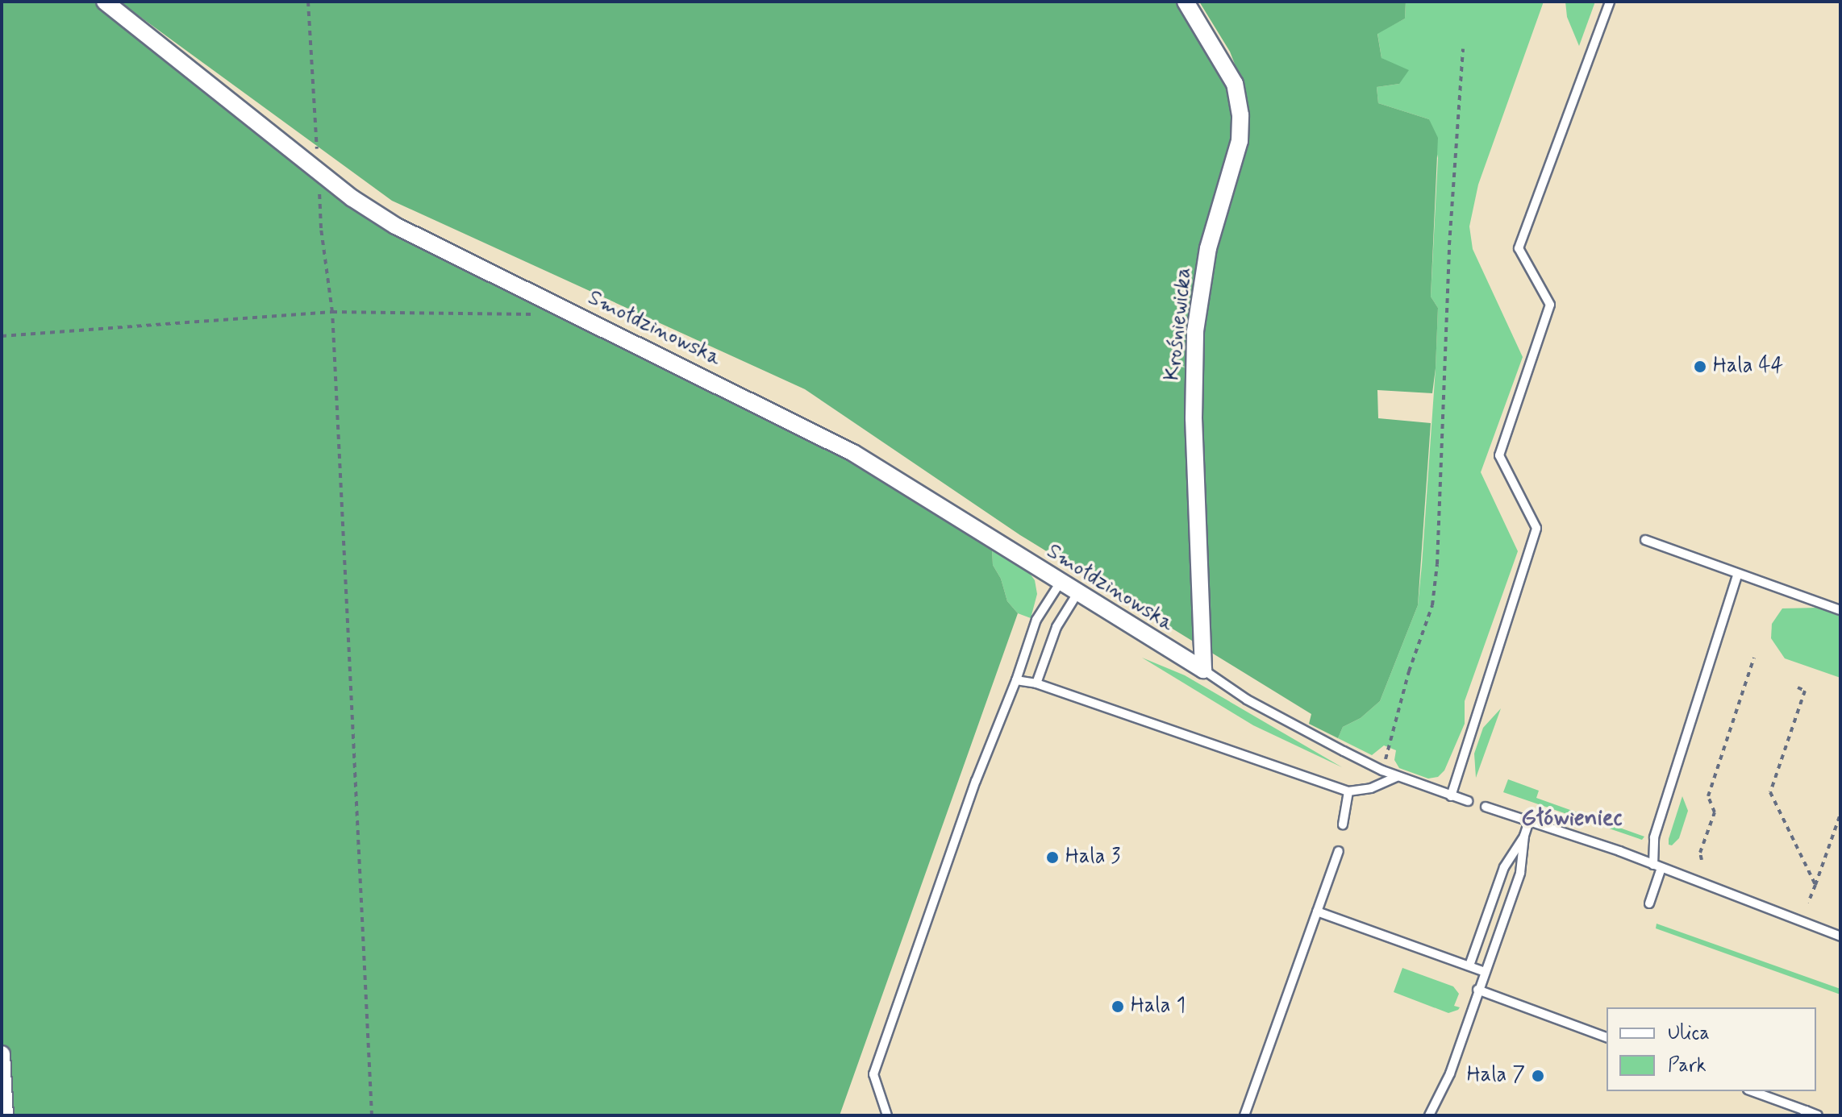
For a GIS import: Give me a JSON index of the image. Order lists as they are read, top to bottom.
{
  "streets": {
    "street": ["Krośniewicka", "Smołdzinowska"]
  },
  "crossings": [
    ["Krośniewicka", "Smołdzinowska"]
  ],
  "districts": ["Główieniec"],
  "places": [
    "Hala 44",
    "Hala 3",
    "Hala 1",
    "Hala 7"
  ],
  "legend": ["Ulica", "Park"]
}
